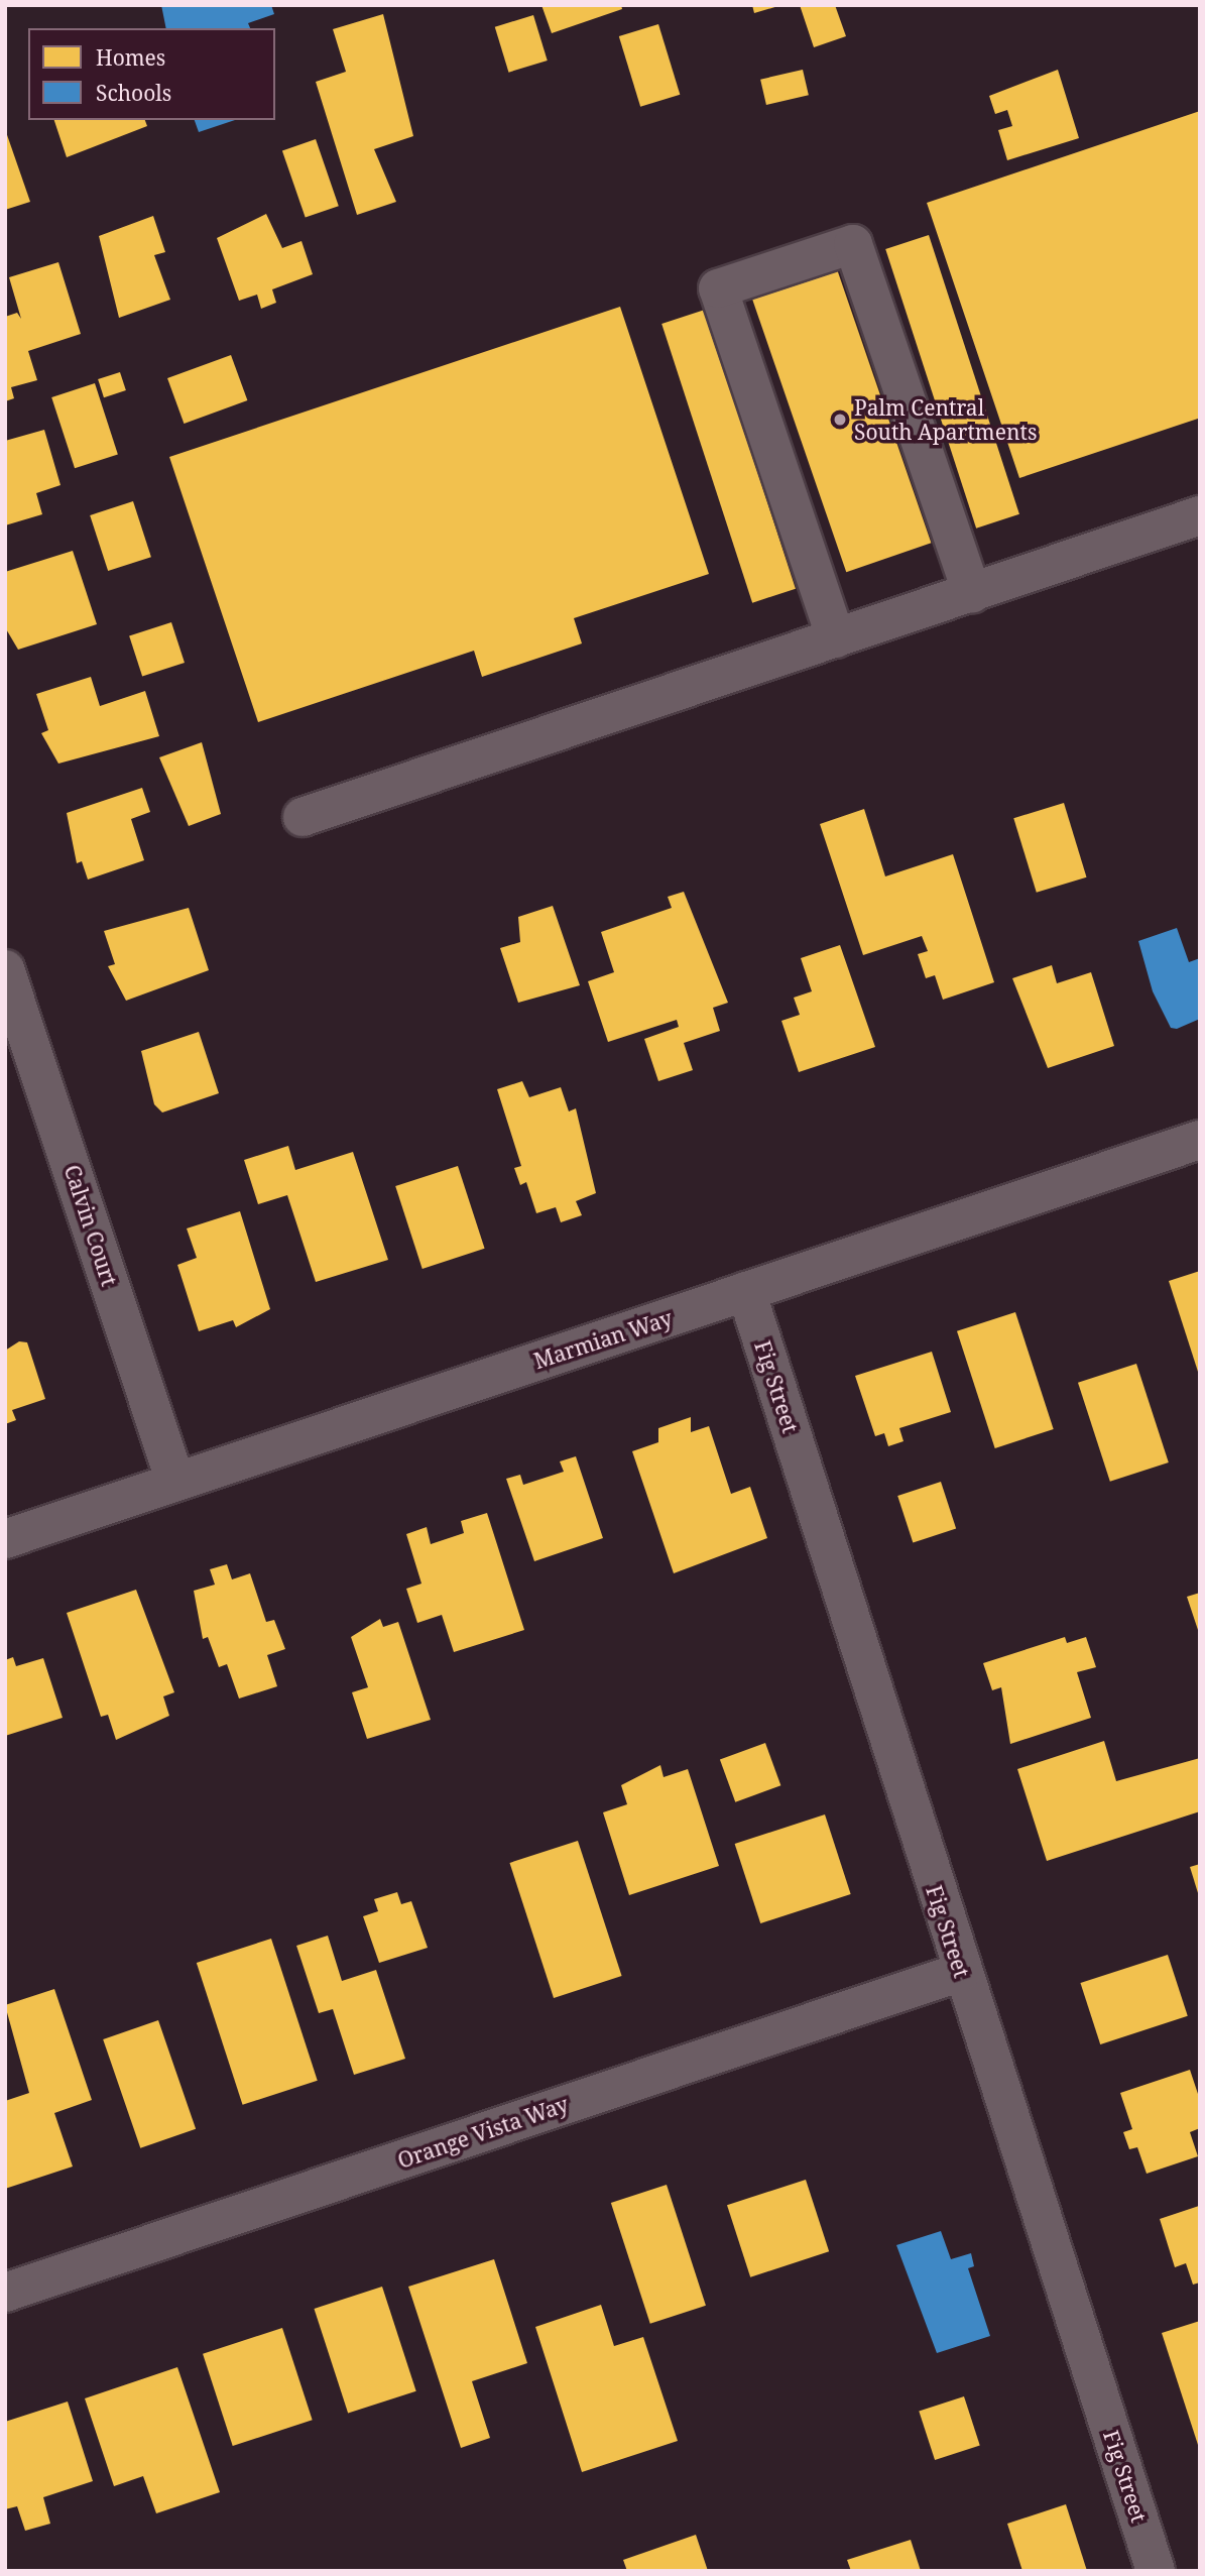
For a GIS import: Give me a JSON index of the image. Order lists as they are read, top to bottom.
{
  "streets": {
    "street": [
      "Calvin Court",
      "Marmian Way",
      "Fig Street",
      "Orange Vista Way"
    ]
  },
  "crossings": [
    ["Calvin Court", "Marmian Way"],
    ["Marmian Way", "Fig Street"],
    ["Fig Street", "Orange Vista Way"]
  ],
  "places": ["Palm Central South Apartments"],
  "legend": ["Homes", "Schools"]
}
